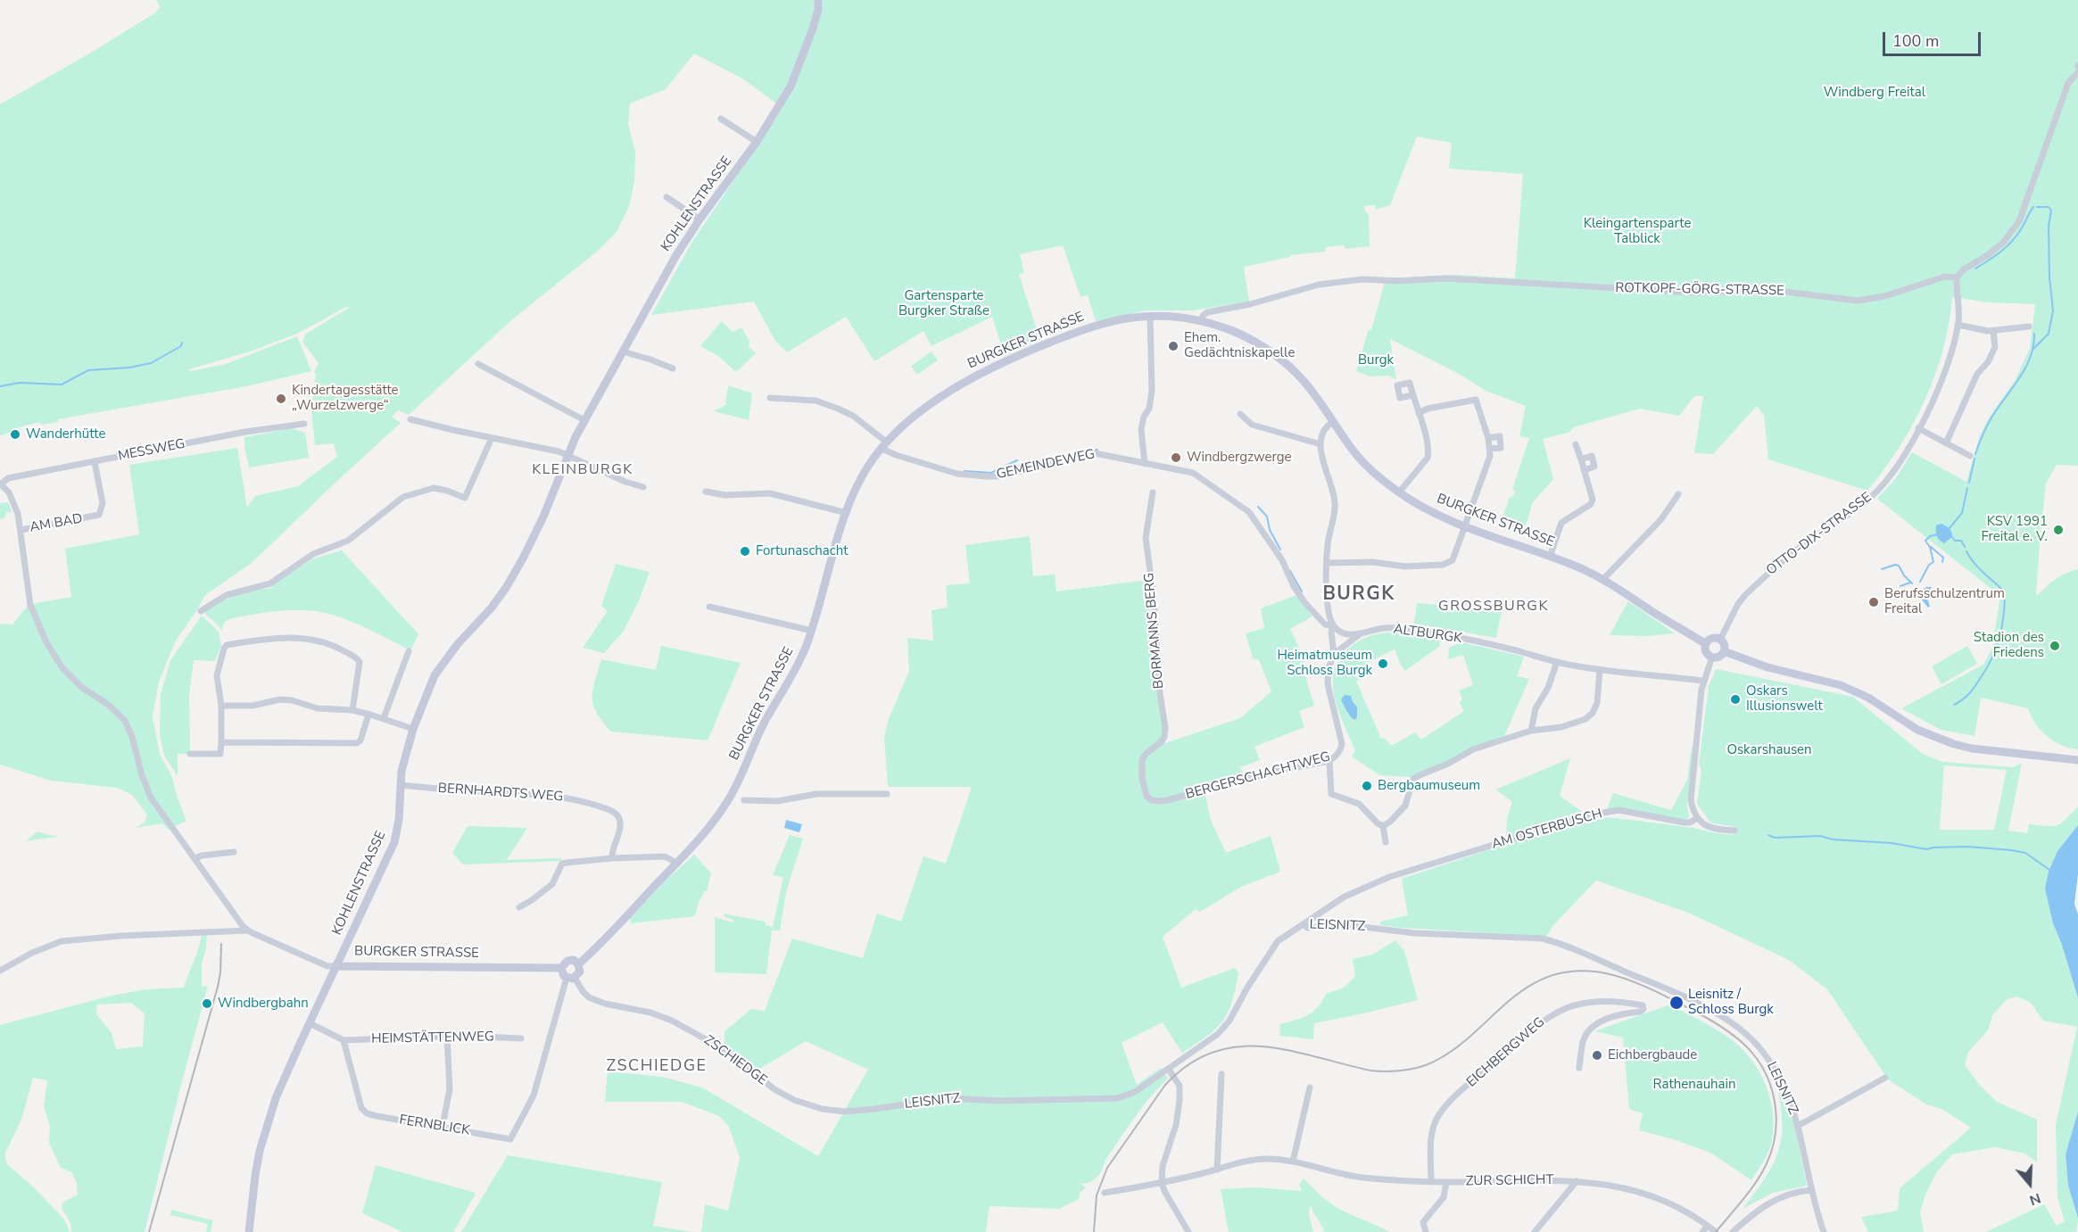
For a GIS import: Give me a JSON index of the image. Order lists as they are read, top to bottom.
{
  "streets": {
    "main road": ["KOHLENSTRASSE", "BURGKER STRASSE"],
    "street": [
      "ROTKOPF-GÖRG-STRASSE",
      "MESSWEG",
      "GEMEINDEWEG",
      "AM BAD",
      "OTTO-DIX-STRASSE",
      "BORMANNS BERG",
      "ALTBURGK",
      "BERGERSCHACHTWEG",
      "BERNHARDTS WEG",
      "AM OSTERBUSCH",
      "LEISNITZ",
      "HEIMSTÄTTENWEG",
      "EICHBERGWEG",
      "ZSCHIEDGE",
      "FERNBLICK",
      "ZUR SCHICHT"
    ]
  },
  "crossings": [
    ["KOHLENSTRASSE", "BURGKER STRASSE"],
    ["KOHLENSTRASSE", "BERNHARDTS WEG"],
    ["ROTKOPF-GÖRG-STRASSE", "BURGKER STRASSE"],
    ["ROTKOPF-GÖRG-STRASSE", "OTTO-DIX-STRASSE"],
    ["BURGKER STRASSE", "GEMEINDEWEG"],
    ["BURGKER STRASSE", "OTTO-DIX-STRASSE"],
    ["BURGKER STRASSE", "ZSCHIEDGE"],
    ["BURGKER STRASSE", "FERNBLICK"],
    ["MESSWEG", "AM BAD"],
    ["GEMEINDEWEG", "ALTBURGK"],
    ["GEMEINDEWEG", "BERGERSCHACHTWEG"],
    ["BORMANNS BERG", "BERGERSCHACHTWEG"],
    ["ALTBURGK", "BERGERSCHACHTWEG"],
    ["AM OSTERBUSCH", "LEISNITZ"],
    ["LEISNITZ", "ZSCHIEDGE"],
    ["HEIMSTÄTTENWEG", "FERNBLICK"],
    ["EICHBERGWEG", "ZUR SCHICHT"],
    ["ZSCHIEDGE", "FERNBLICK"]
  ],
  "districts": [
    "KLEINBURGK",
    "BURGK",
    "GROSSBURGK",
    "ZSCHIEDGE"
  ],
  "parks": [
    "Windberg Freital",
    "Kleingartensparte Talblick",
    "Gartensparte Burgker Straße",
    "Burgk",
    "Oskarshausen",
    "Rathenauhain"
  ],
  "places": [
    "Ehem. Gedächtniskapelle",
    "Kindertagesstätte „Wurzelzwerge“",
    "Wanderhütte",
    "Windbergzwerge",
    "KSV 1991 Freital e. V.",
    "Fortunaschacht",
    "Berufsschulzentrum Freital",
    "Stadion des Friedens",
    "Heimatmuseum Schloss Burgk",
    "Oskars Illusionswelt",
    "Bergbaumuseum",
    "Leisnitz / Schloss Burgk",
    "Windbergbahn",
    "Eichbergbaude"
  ],
  "scale_bar": "100 m",
  "north": "bottom"
}
